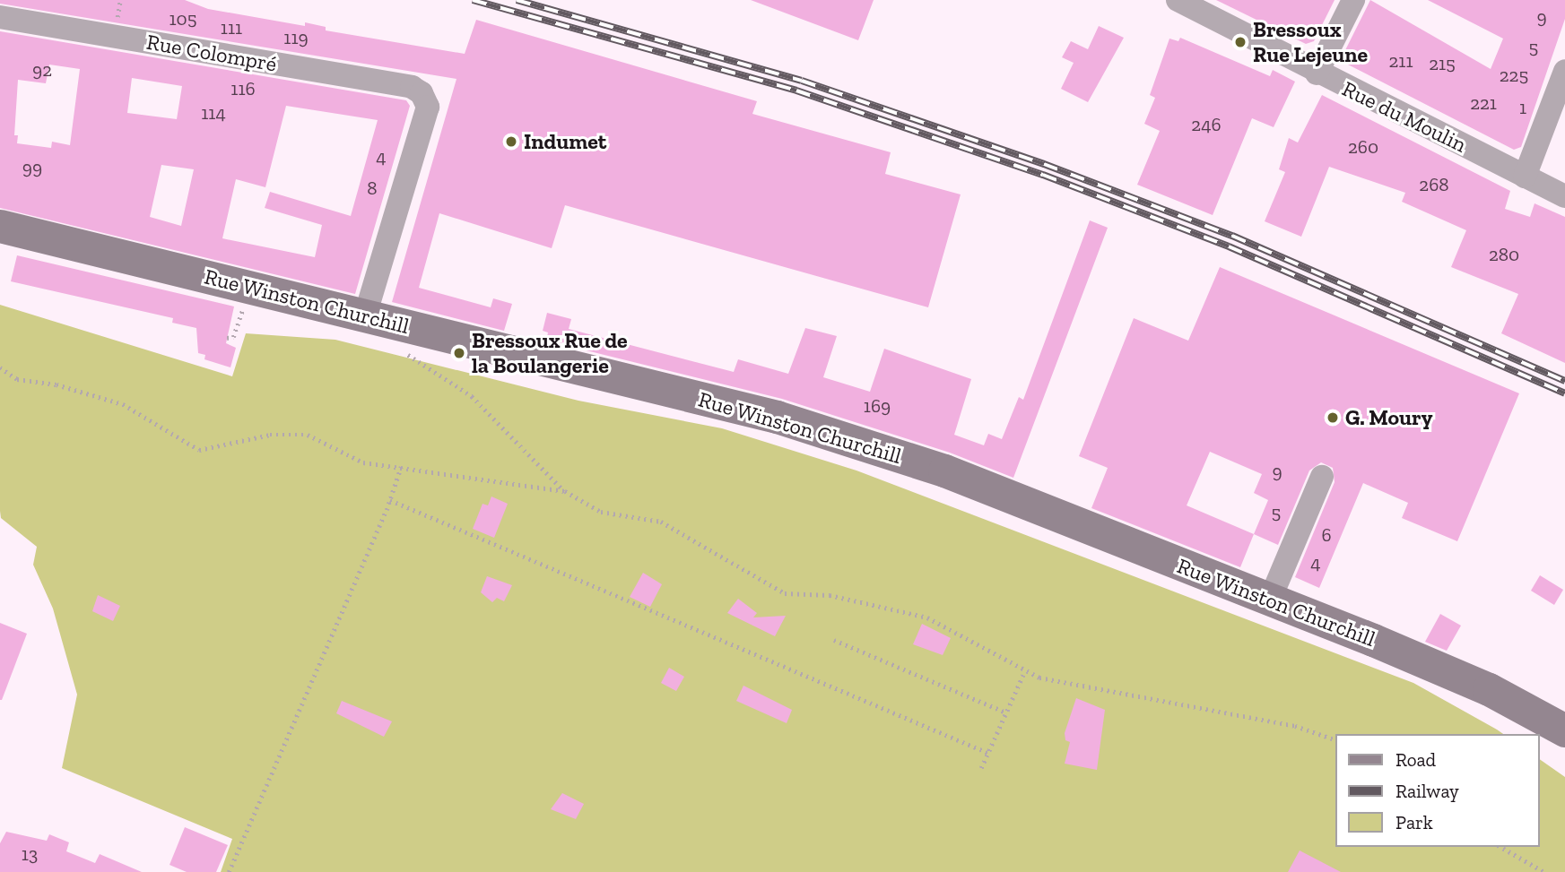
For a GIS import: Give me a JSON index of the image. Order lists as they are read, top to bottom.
{
  "streets": {
    "main road": ["Rue Winston Churchill"],
    "street": ["Rue Colompré", "Rue du Moulin"]
  },
  "crossings": [
    ["Rue Colompré", "Rue Winston Churchill"]
  ],
  "places": [
    "Bressoux Rue Lejeune",
    "Indumet",
    "Bressoux Rue de la Boulangerie",
    "G. Moury"
  ],
  "house_numbers": [
    "9",
    "105",
    "111",
    "119",
    "5",
    "211",
    "215",
    "92",
    "225",
    "116",
    "221",
    "1",
    "114",
    "246",
    "260",
    "4",
    "99",
    "268",
    "8",
    "280",
    "169",
    "9",
    "5",
    "6",
    "4",
    "13"
  ],
  "legend": ["Road", "Railway", "Park"]
}
